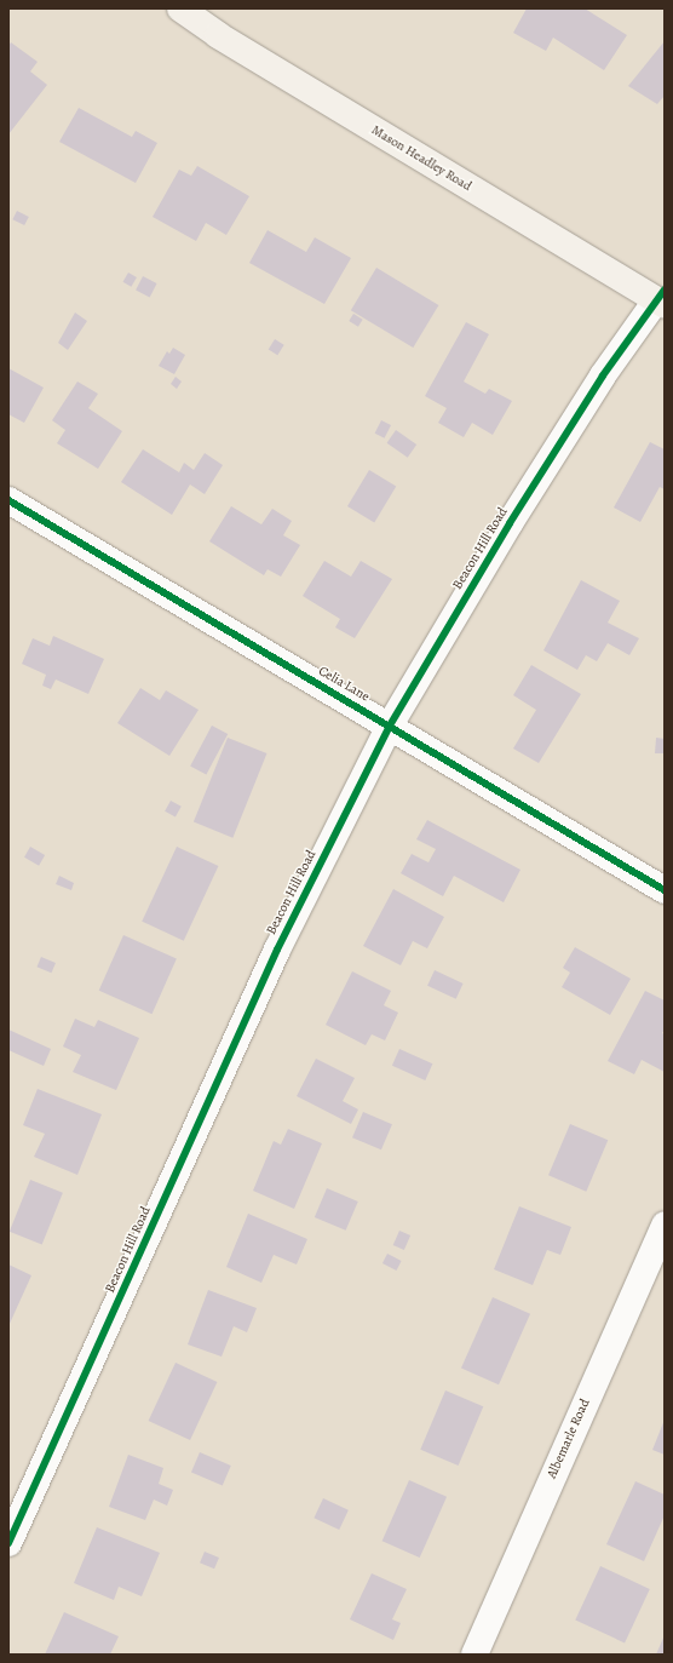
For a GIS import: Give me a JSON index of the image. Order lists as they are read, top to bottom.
{
  "streets": {
    "main road": ["Mason Headley Road"],
    "street": ["Beacon Hill Road", "Celia Lane", "Albemarle Road"]
  },
  "crossings": [
    ["Mason Headley Road", "Beacon Hill Road"],
    ["Beacon Hill Road", "Celia Lane"]
  ]
}
